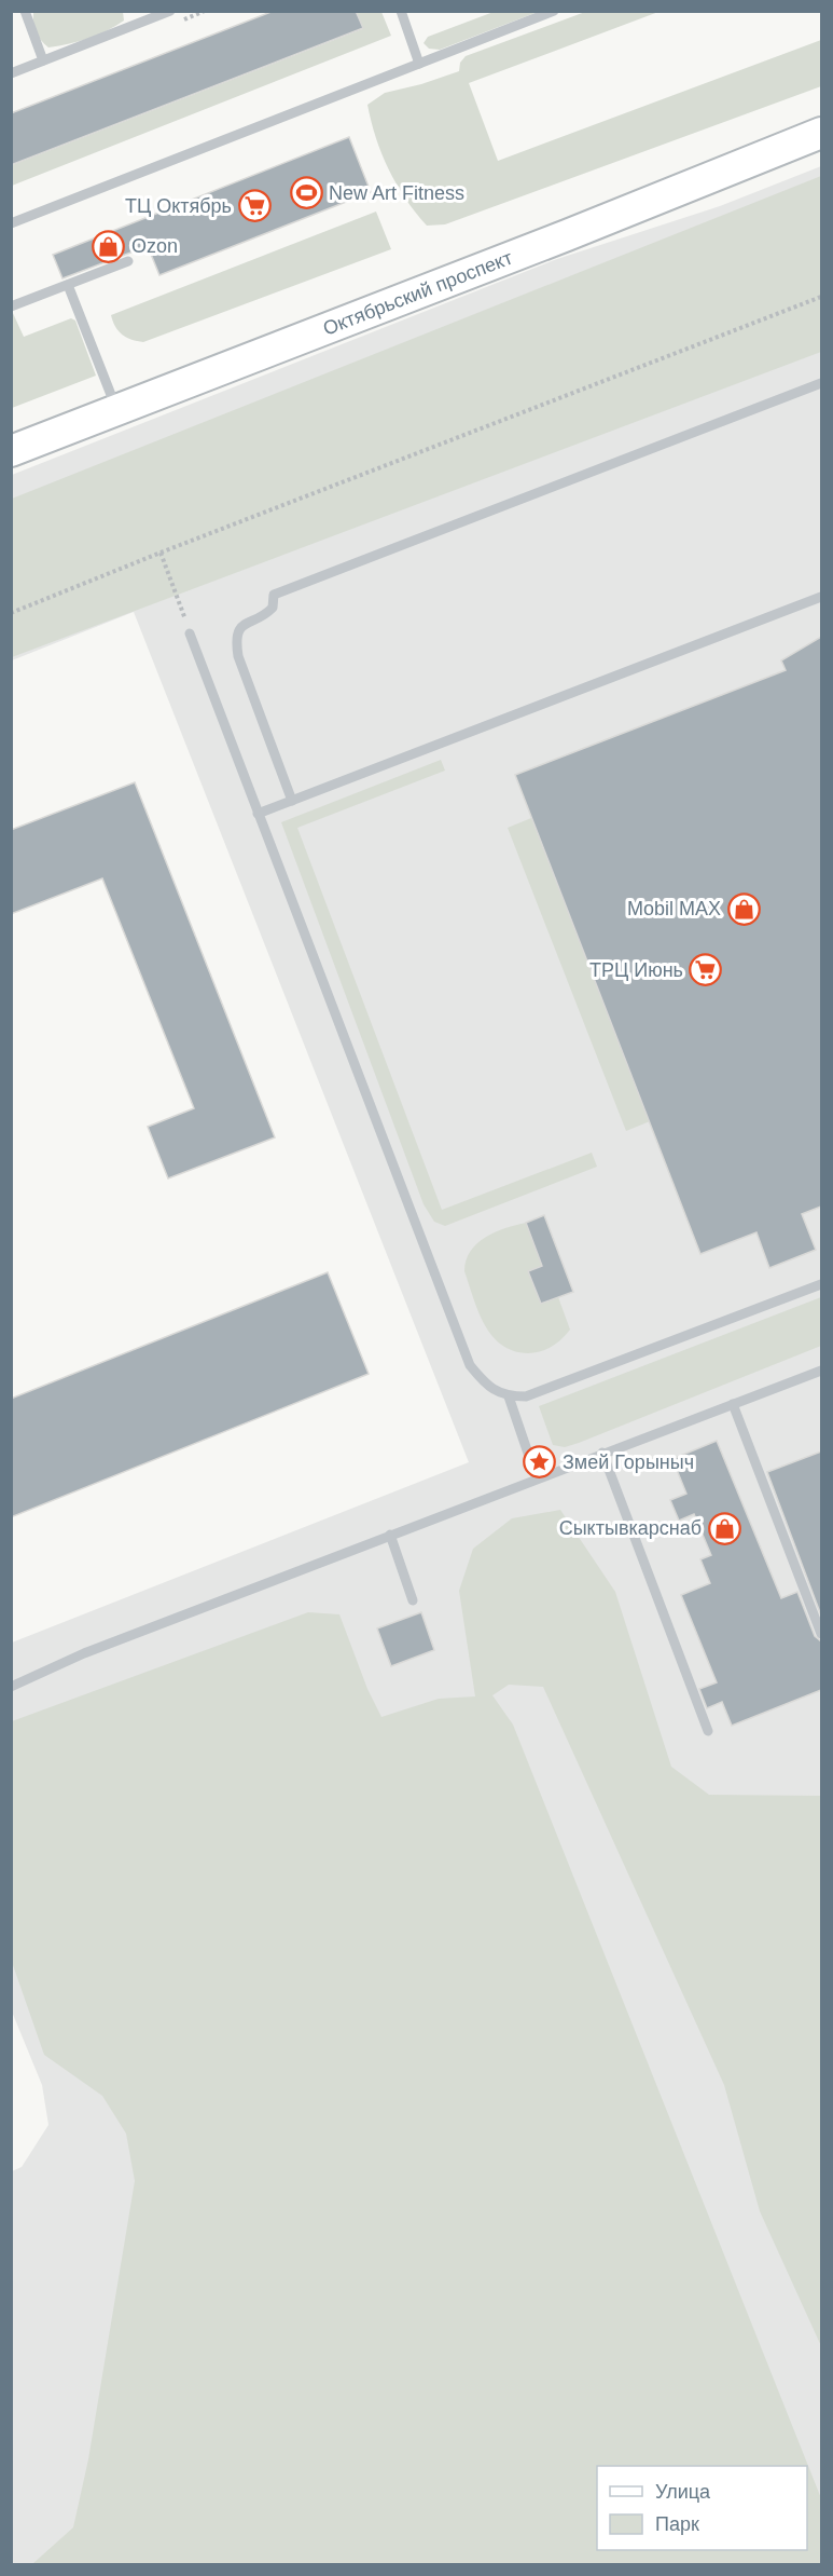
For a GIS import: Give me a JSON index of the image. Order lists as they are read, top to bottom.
{
  "streets": {
    "main road": ["Октябрьский проспект"]
  },
  "places": {
    "sports": ["New Art Fitness"],
    "supermarket": ["ТЦ Октябрь", "ТРЦ Июнь"],
    "shop": ["Ozon", "Mobil MAX", "Сыктывкарснаб"],
    "place": ["Змей Горыныч"]
  },
  "legend": ["Улица", "Парк"]
}
